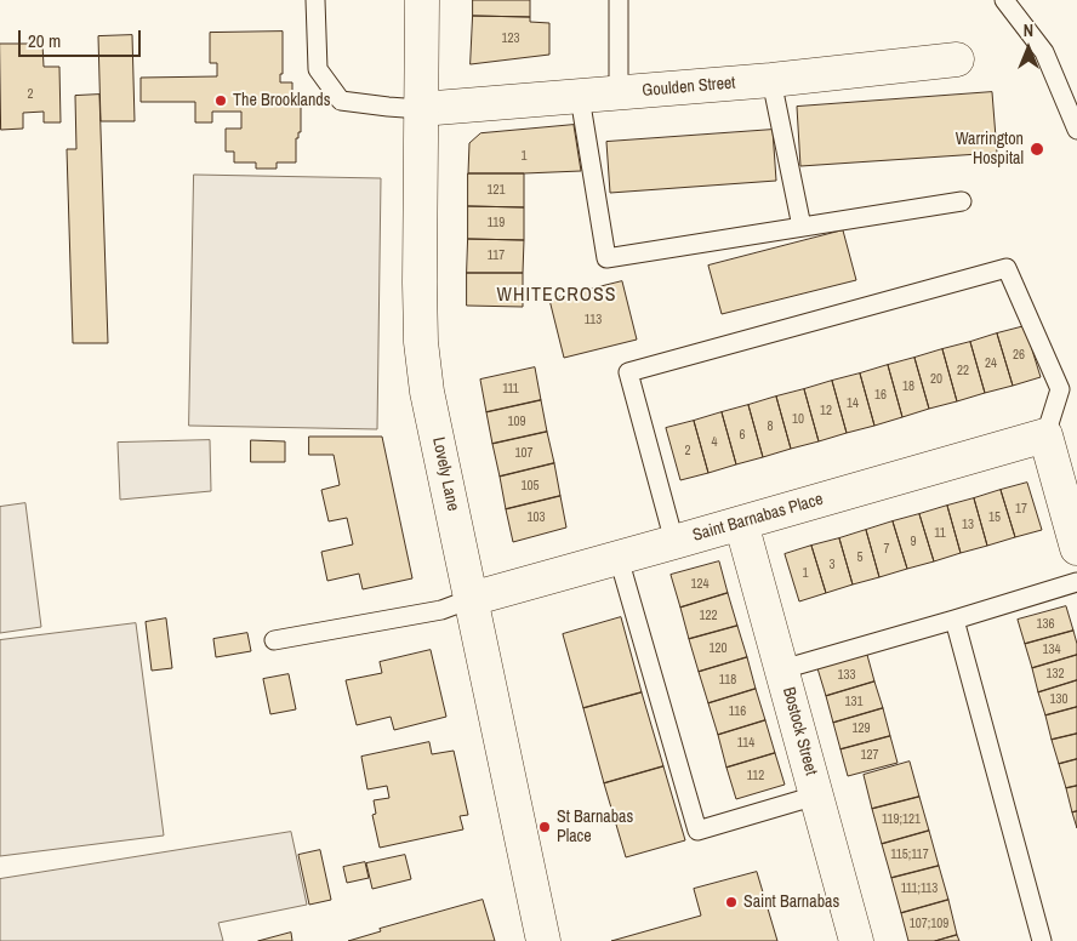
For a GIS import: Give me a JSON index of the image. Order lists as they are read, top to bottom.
{
  "streets": {
    "street": [
      "Goulden Street",
      "Lovely Lane",
      "Saint Barnabas Place",
      "Bostock Street"
    ]
  },
  "crossings": [
    ["Goulden Street", "Lovely Lane"],
    ["Lovely Lane", "Saint Barnabas Place"],
    ["Saint Barnabas Place", "Bostock Street"]
  ],
  "districts": ["WHITECROSS"],
  "places": [
    "The Brooklands",
    "Warrington Hospital",
    "St Barnabas Place",
    "Saint Barnabas"
  ],
  "house_numbers": [
    "123",
    "2",
    "1",
    "121",
    "119",
    "117",
    "113",
    "26",
    "24",
    "22",
    "20",
    "18",
    "111",
    "16",
    "14",
    "12",
    "10",
    "109",
    "8",
    "6",
    "4",
    "2",
    "107",
    "105",
    "17",
    "103",
    "15",
    "13",
    "11",
    "9",
    "7",
    "5",
    "3",
    "1",
    "124",
    "122",
    "136",
    "120",
    "134",
    "132",
    "133",
    "118",
    "130",
    "131",
    "116",
    "129",
    "114",
    "127",
    "112",
    "119;121",
    "115;117",
    "111;113",
    "107;109"
  ],
  "scale_bar": "20 m",
  "north": "top"
}
